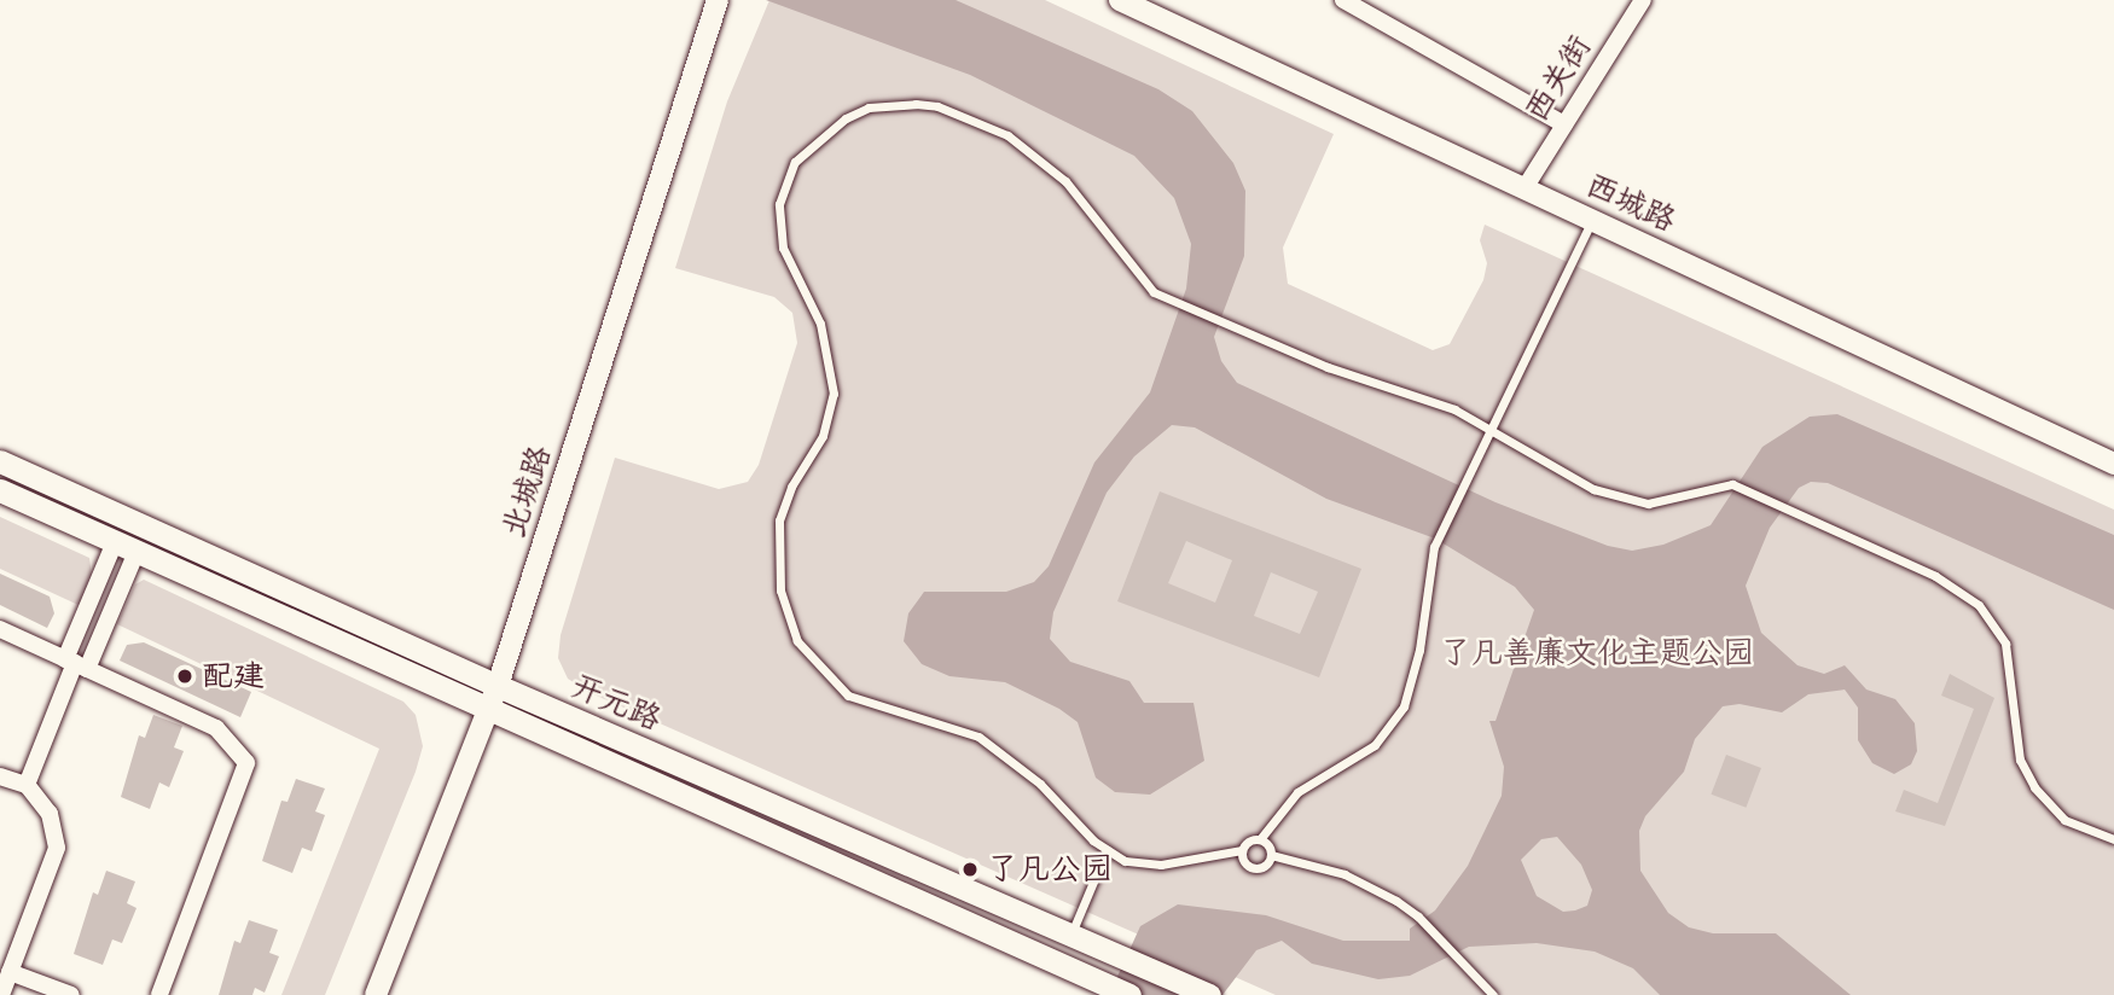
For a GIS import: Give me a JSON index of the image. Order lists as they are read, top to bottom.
{
  "streets": {
    "main road": ["开元路"],
    "street": ["西关街", "西城路", "北城路"]
  },
  "crossings": [
    ["西关街", "西城路"],
    ["北城路", "开元路"]
  ],
  "parks": ["了凡善廉文化主题公园"],
  "places": ["配建", "了凡公园"]
}
